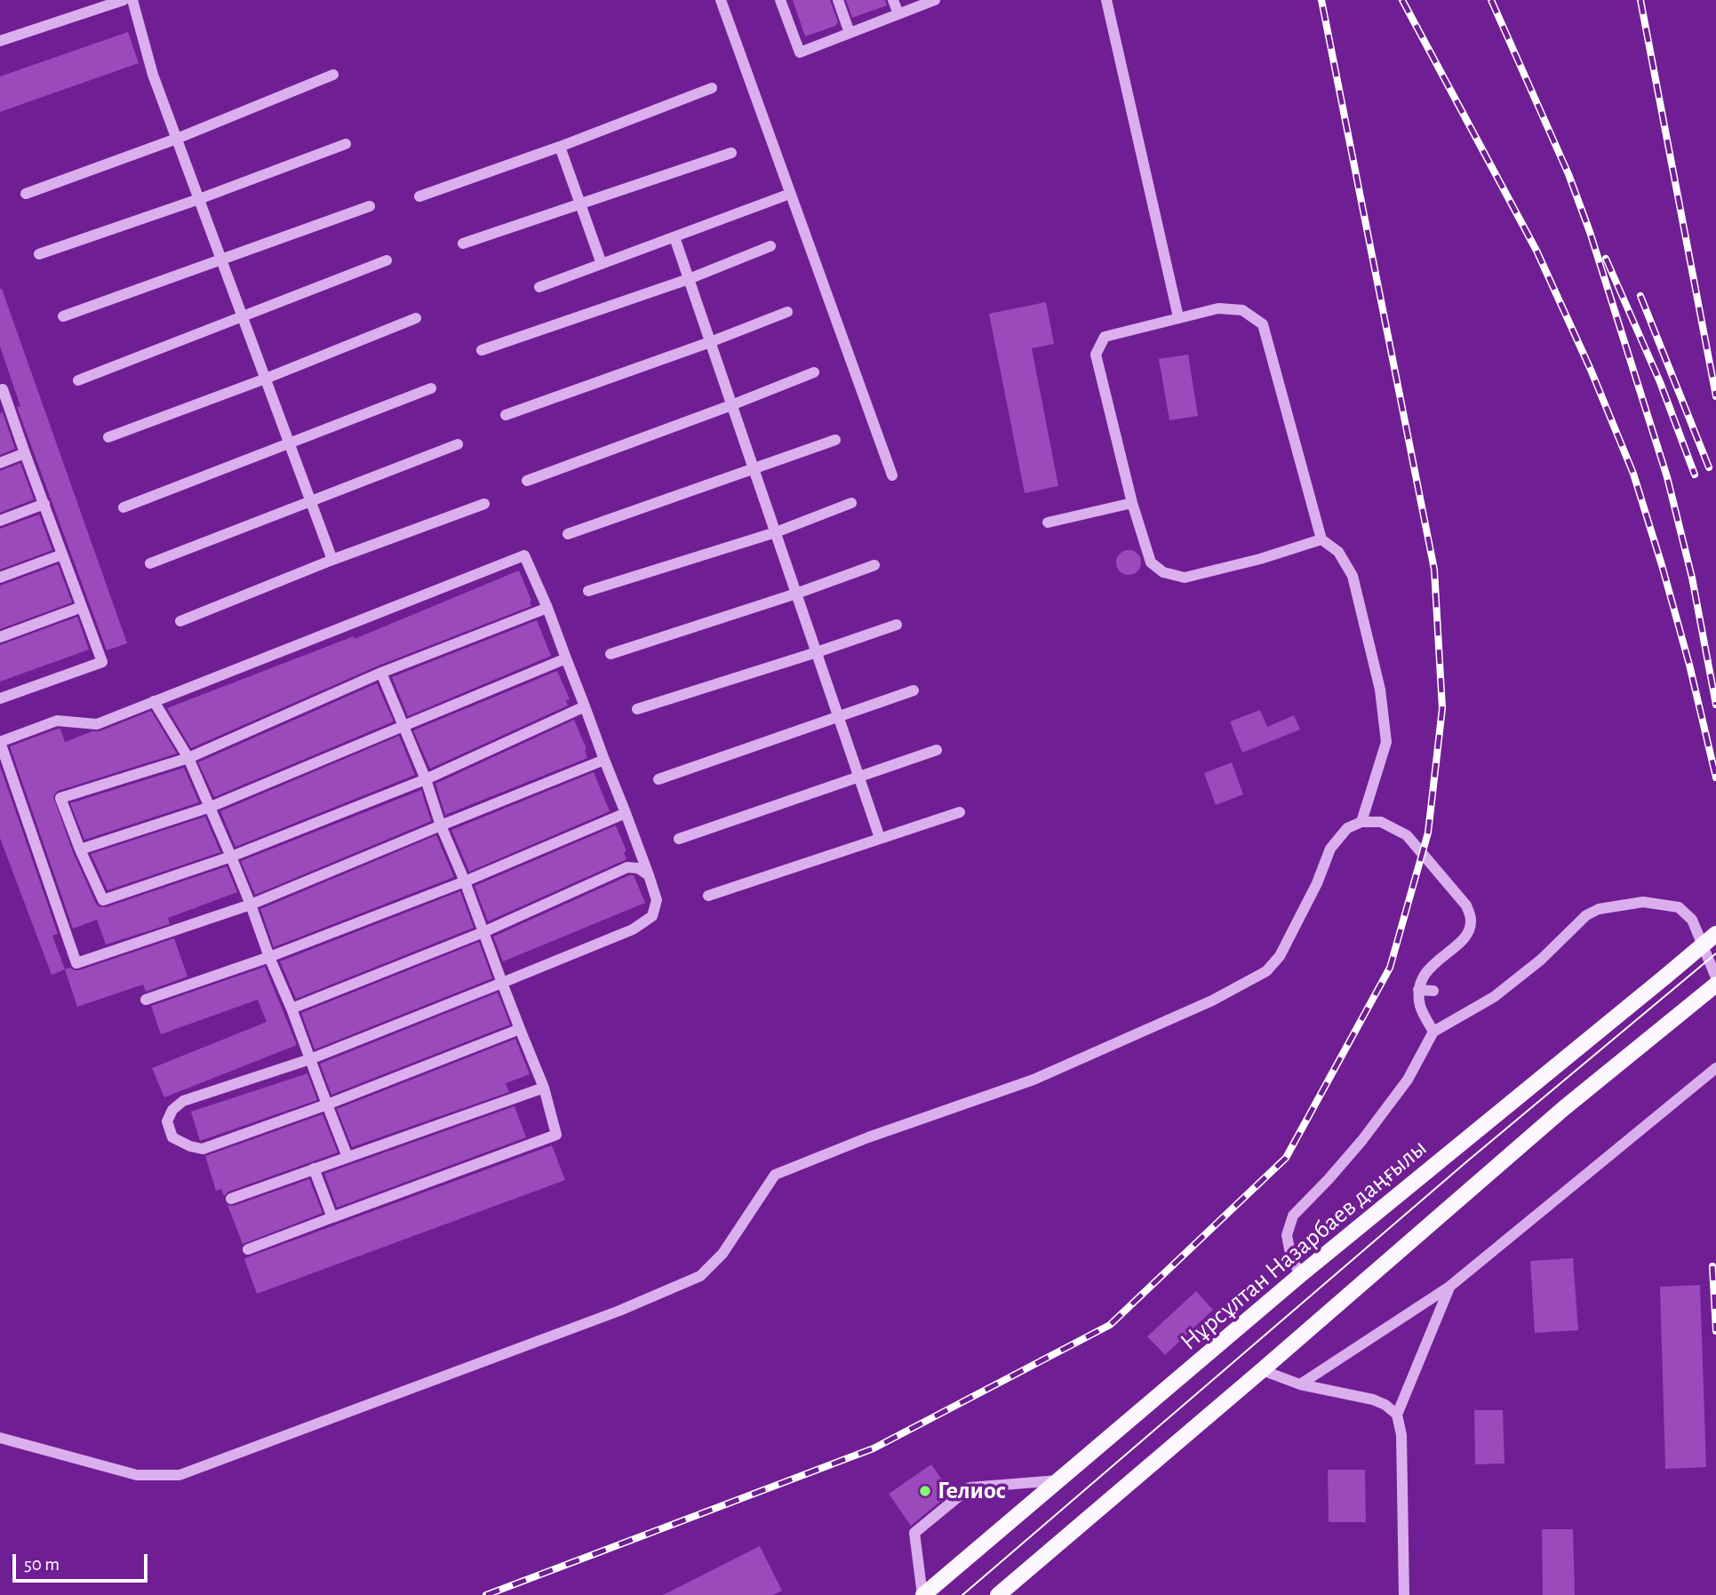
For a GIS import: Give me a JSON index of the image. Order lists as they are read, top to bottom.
{
  "streets": {
    "main road": ["Нұрсұлтан Назарбаев даңғылы"]
  },
  "places": ["Гелиос"],
  "scale_bar": "50 m"
}
